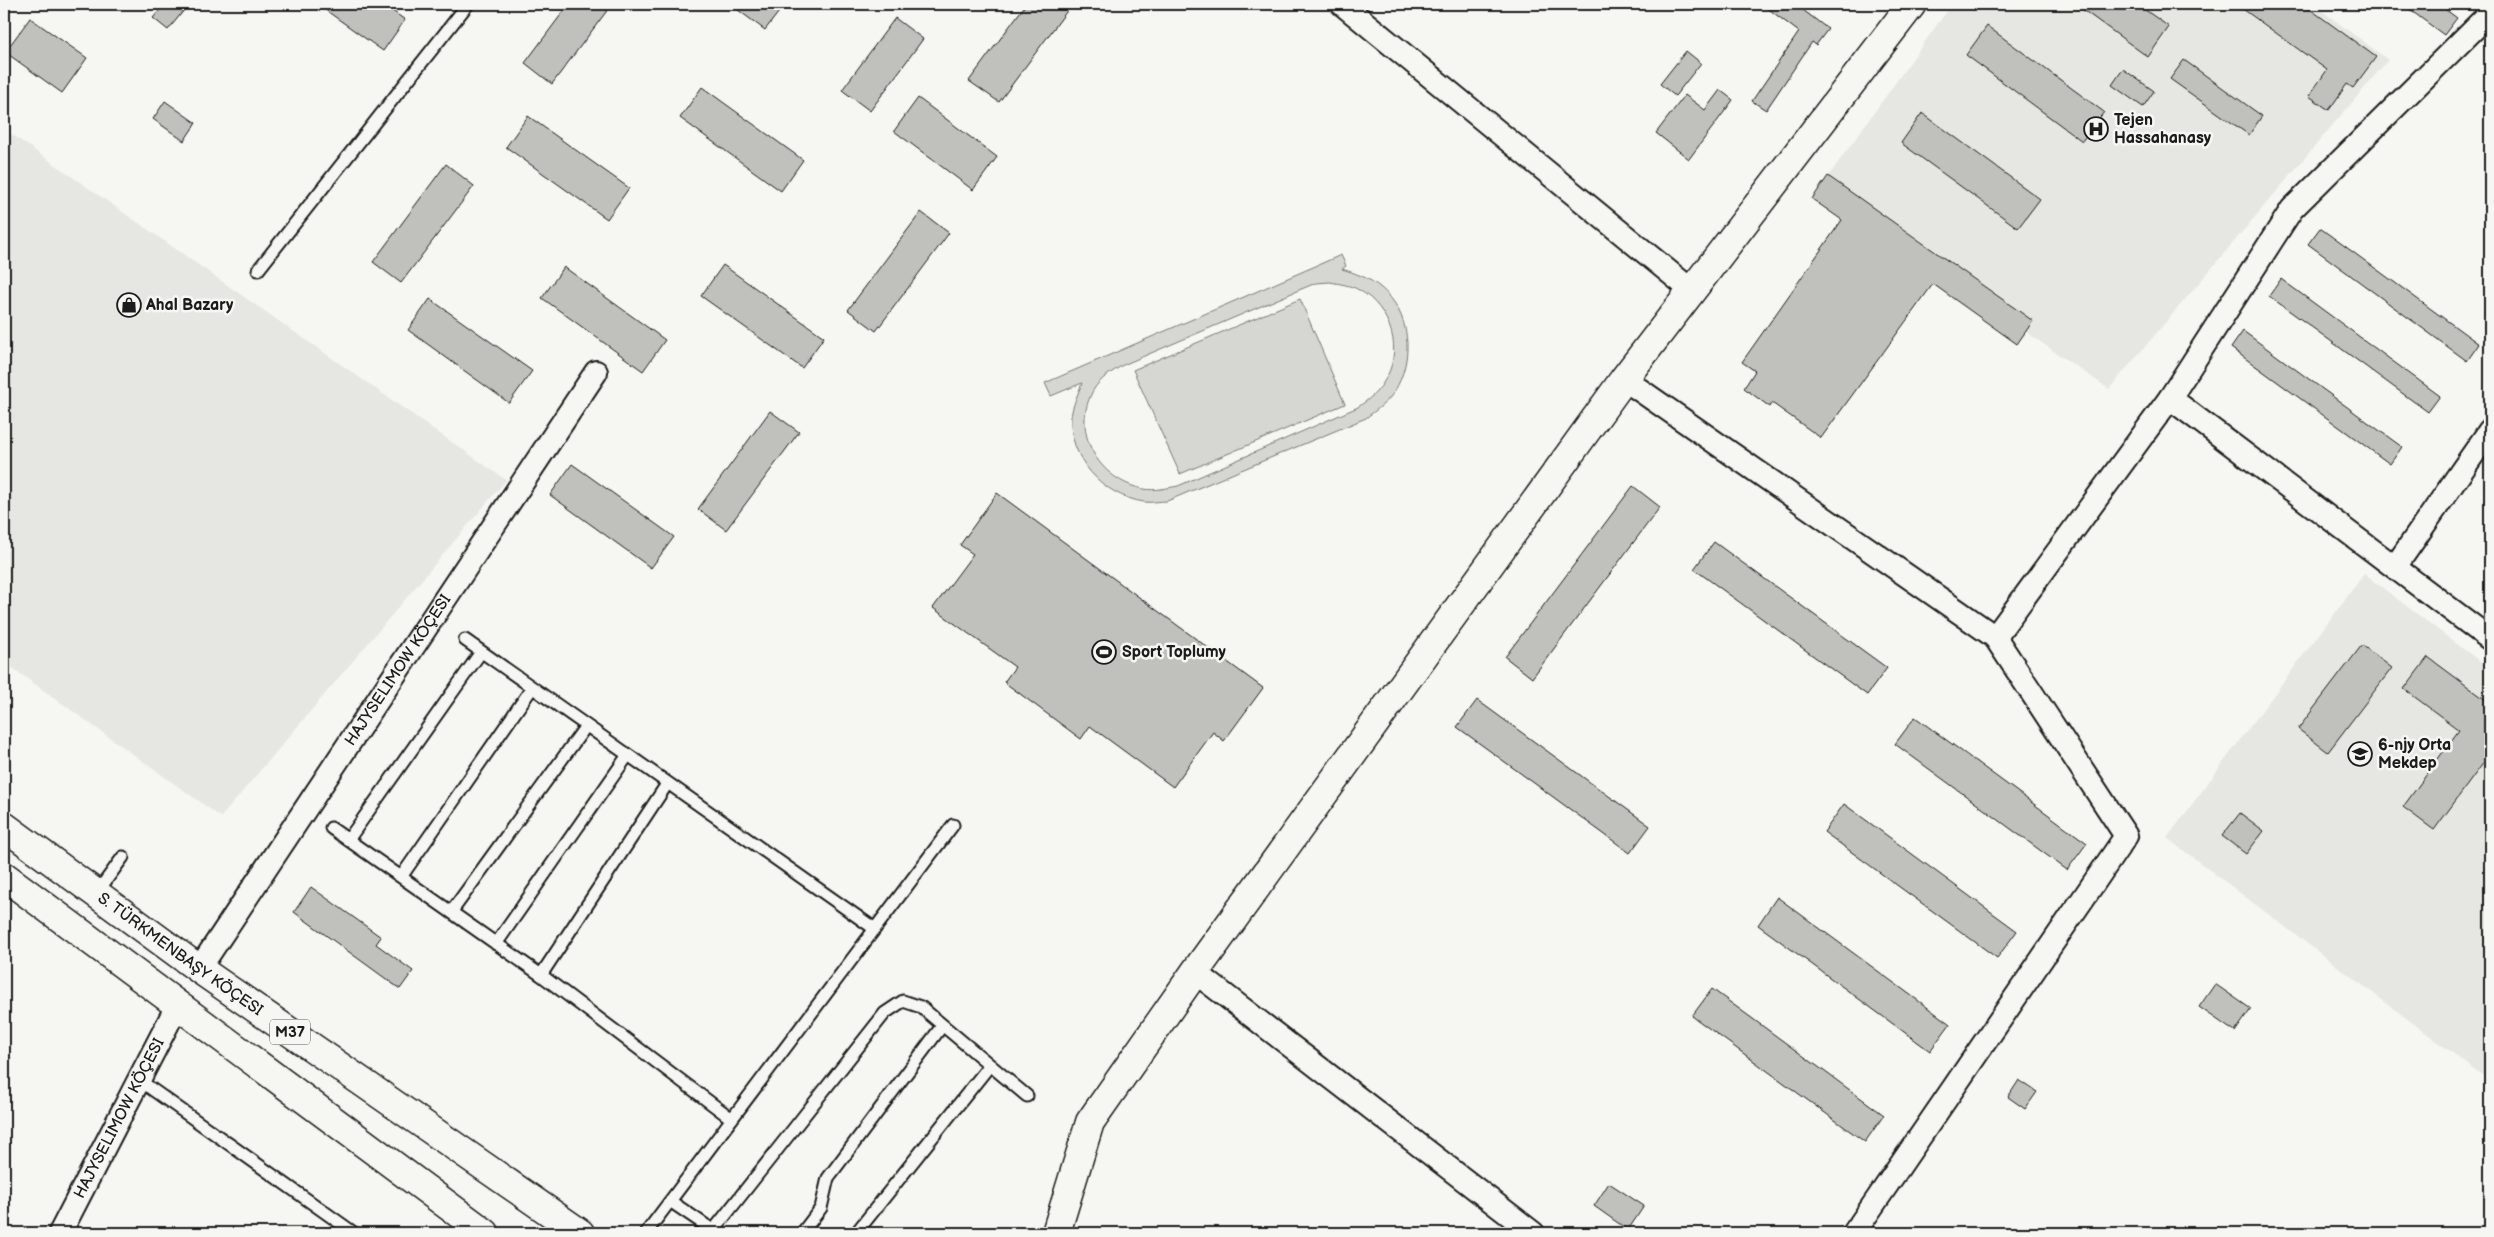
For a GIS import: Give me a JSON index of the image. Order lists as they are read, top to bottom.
{
  "streets": {
    "main road": ["S. TÜRKMENBAŞY KÖÇESI", "M37"],
    "street": ["HAJYSELIMOW KÖÇESI"]
  },
  "crossings": [
    ["HAJYSELIMOW KÖÇESI", "S. TÜRKMENBAŞY KÖÇESI"],
    ["HAJYSELIMOW KÖÇESI", "M37"]
  ],
  "places": {
    "hospital": ["Tejen Hassahanasy"],
    "shop": ["Ahal Bazary"],
    "sports": ["Sport Toplumy"],
    "school or university": ["6-njy Orta Mekdep"]
  }
}
